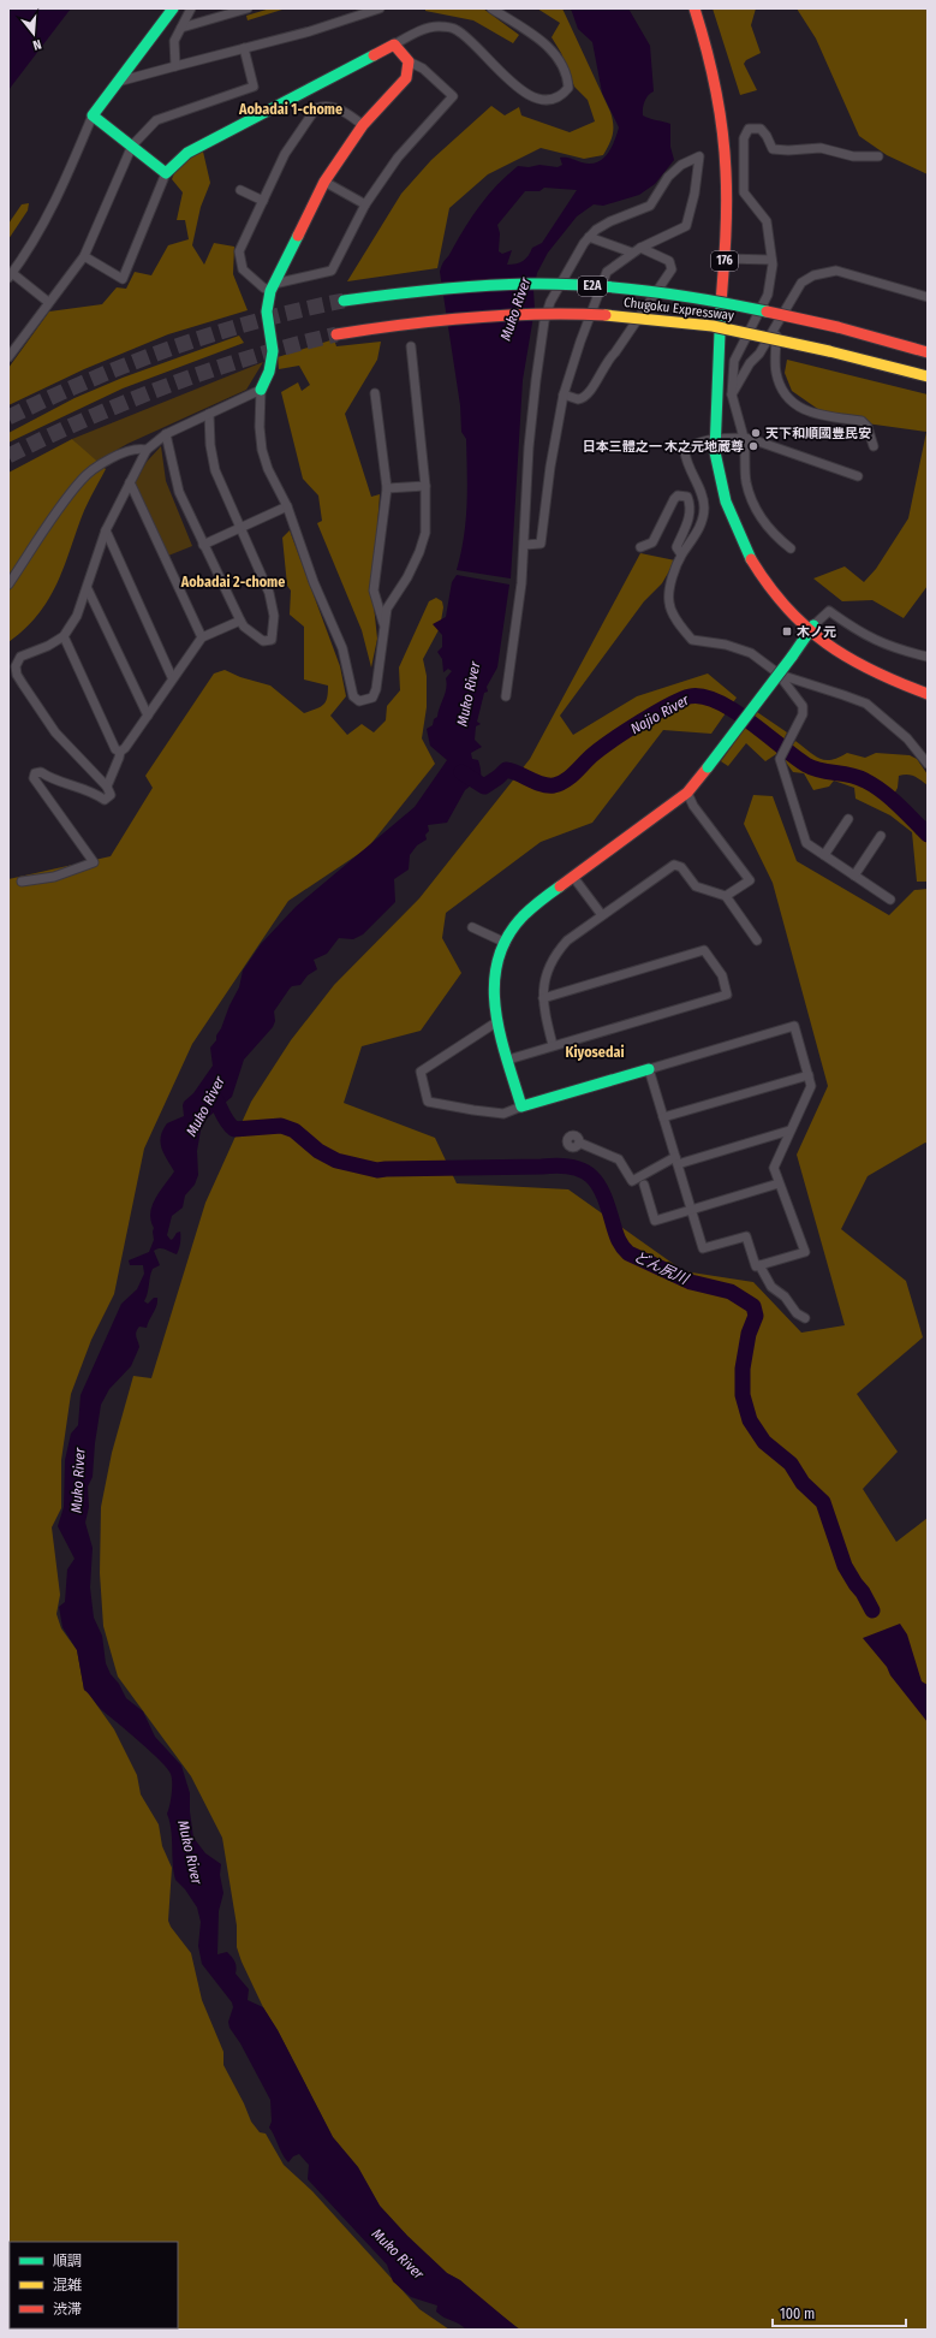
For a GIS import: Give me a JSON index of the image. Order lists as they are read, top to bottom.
{
  "streets": {
    "main road": ["176", "E2A", "Chugoku Expressway"]
  },
  "districts": ["Aobadai 1-chome", "Aobadai 2-chome", "Kiyosedai"],
  "water": ["Muko River", "Najio River", "どん尻川"],
  "places": {
    "other": ["天下和順國豊民安", "日本三體之一 木之元地蔵尊"],
    "transit": ["木ノ元"]
  },
  "legend": ["順調", "混雑", "渋滞"],
  "scale_bar": "100 m",
  "north": "bottom"
}
